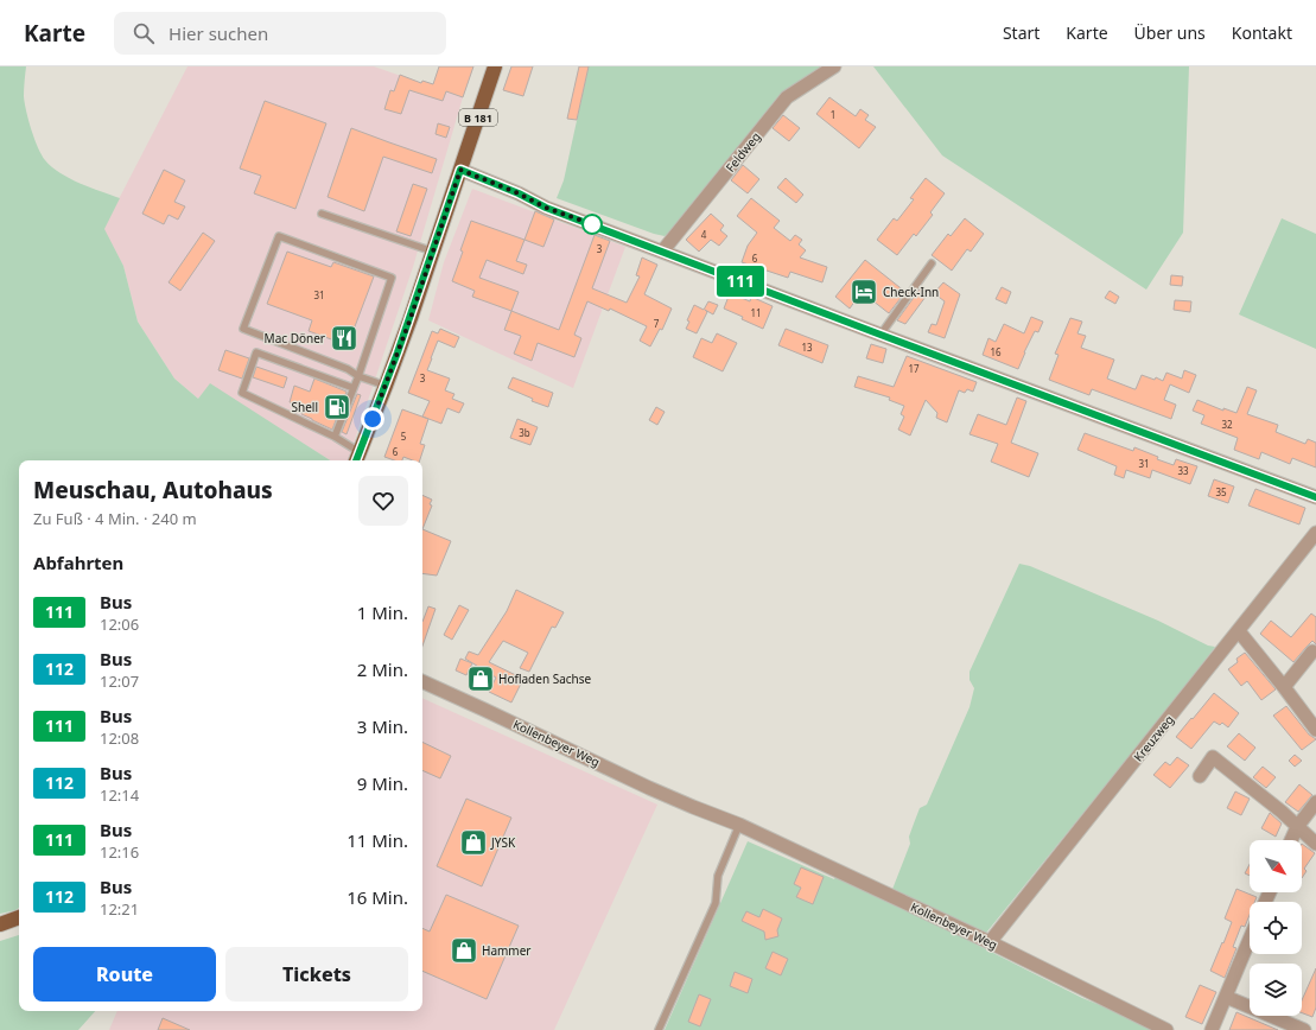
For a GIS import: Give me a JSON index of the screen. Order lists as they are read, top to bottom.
{
  "streets": {
    "main road": ["B 181"],
    "street": ["Feldweg", "Kreuzweg", "Kollenbeyer Weg"]
  },
  "crossings": [
    ["Kreuzweg", "Kollenbeyer Weg"]
  ],
  "places": {
    "hotel": ["Check-Inn"],
    "restaurant": ["Mac Döner"],
    "fuel station": ["Shell"],
    "shop": ["Hofladen Sachse", "JYSK", "Hammer"]
  },
  "lines": ["bus line 111"],
  "house_numbers": [
    "1",
    "4",
    "3",
    "6",
    "31",
    "11",
    "7",
    "13",
    "16",
    "17",
    "3",
    "32",
    "3b",
    "5",
    "6",
    "31",
    "33",
    "35"
  ],
  "north": "bottom right",
  "page": {
    "header": "Karte",
    "search": "Hier suchen",
    "nav": [
      "Start",
      "Karte",
      "Über uns",
      "Kontakt"
    ],
    "on_map": "111",
    "heading": [
      ["Meuschau, Autohaus", "Zu Fuß · 4 Min. · 240 m"],
      "Abfahrten"
    ],
    "list": [
      {
        "mark": "111",
        "name": "Bus",
        "note": "12:06",
        "value": "1 Min."
      },
      {
        "mark": "112",
        "name": "Bus",
        "note": "12:07",
        "value": "2 Min."
      },
      {
        "mark": "111",
        "name": "Bus",
        "note": "12:08",
        "value": "3 Min."
      },
      {
        "mark": "112",
        "name": "Bus",
        "note": "12:14",
        "value": "9 Min."
      },
      {
        "mark": "111",
        "name": "Bus",
        "note": "12:16",
        "value": "11 Min."
      },
      {
        "mark": "112",
        "name": "Bus",
        "note": "12:21",
        "value": "16 Min."
      }
    ],
    "buttons": ["Route", "Tickets"]
  }
}
